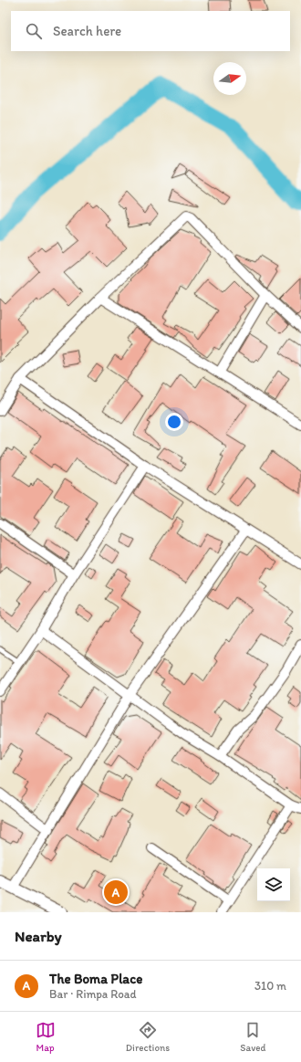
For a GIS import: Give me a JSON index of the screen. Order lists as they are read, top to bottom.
{
  "north": "right",
  "page": {
    "search": "Search here",
    "pins": "A",
    "heading": "Nearby",
    "list": [
      {
        "mark": "A",
        "name": "The Boma Place",
        "note": "Bar · Rimpa Road",
        "value": "310 m"
      }
    ],
    "nav": ["Map", "Directions", "Saved"]
  }
}
